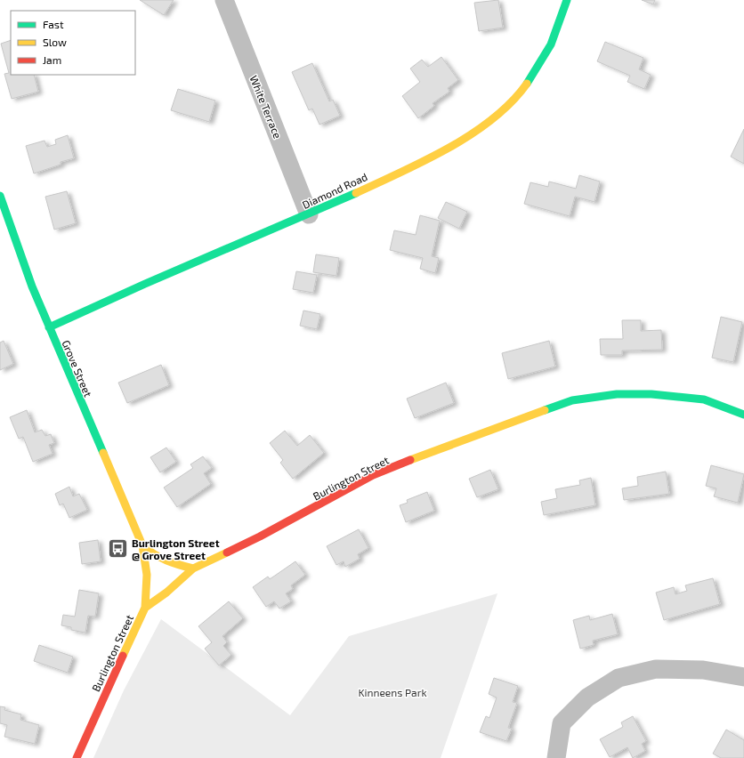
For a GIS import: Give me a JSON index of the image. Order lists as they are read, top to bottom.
{
  "streets": {
    "street": [
      "White Terrace",
      "Diamond Road",
      "Grove Street",
      "Burlington Street"
    ]
  },
  "crossings": [
    ["White Terrace", "Diamond Road"],
    ["Diamond Road", "Grove Street"],
    ["Grove Street", "Burlington Street"]
  ],
  "parks": ["Kinneens Park"],
  "places": {
    "bus stop": ["Burlington Street @ Grove Street"]
  },
  "legend": ["Fast", "Slow", "Jam"]
}
